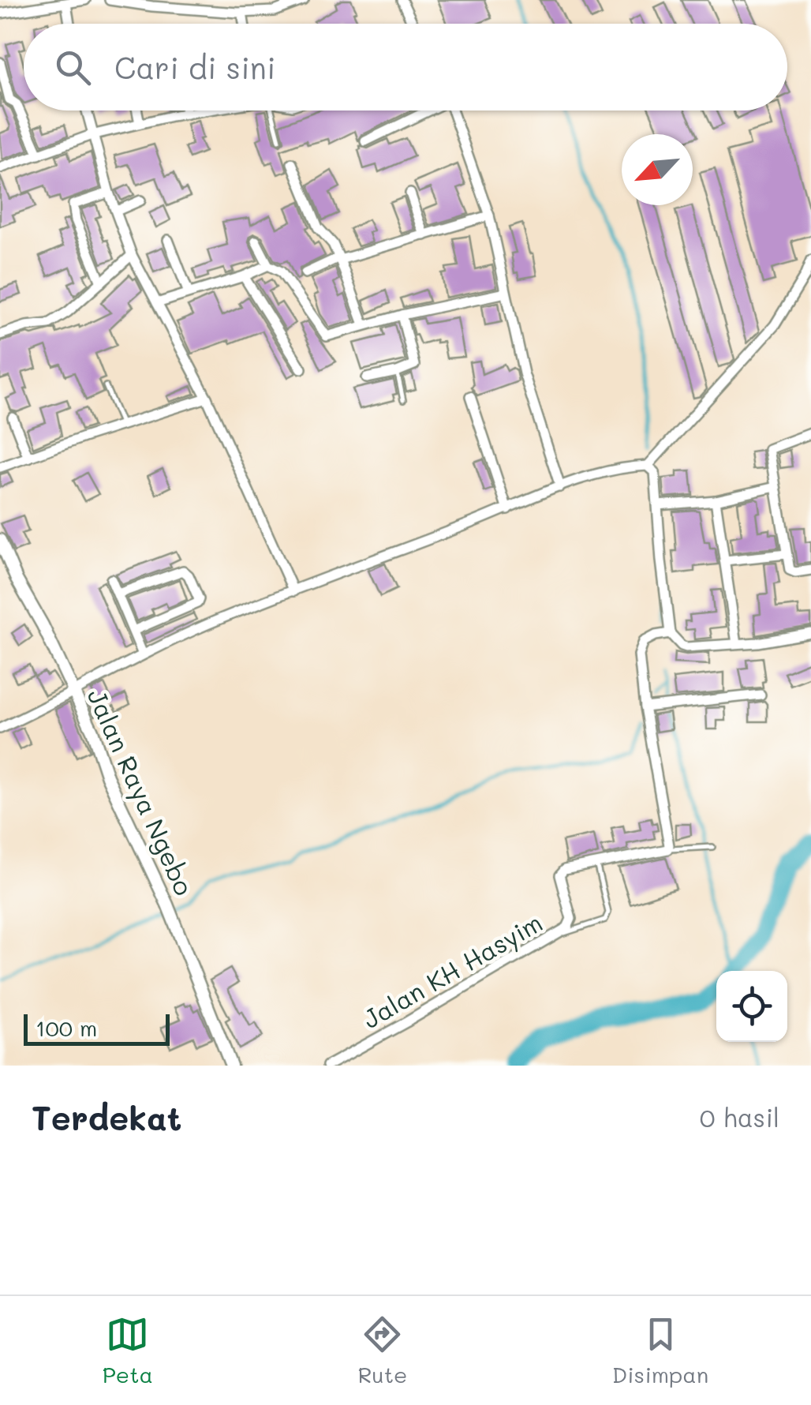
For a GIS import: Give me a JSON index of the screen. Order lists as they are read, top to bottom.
{
  "streets": {
    "street": ["Jalan Raya Ngebo", "Jalan KH Hasyim"]
  },
  "scale_bar": "100 m",
  "north": "bottom left",
  "page": {
    "search": "Cari di sini",
    "scale": "100 m",
    "heading": ["Terdekat", "0 hasil"],
    "nav": ["Peta", "Rute", "Disimpan"]
  }
}
